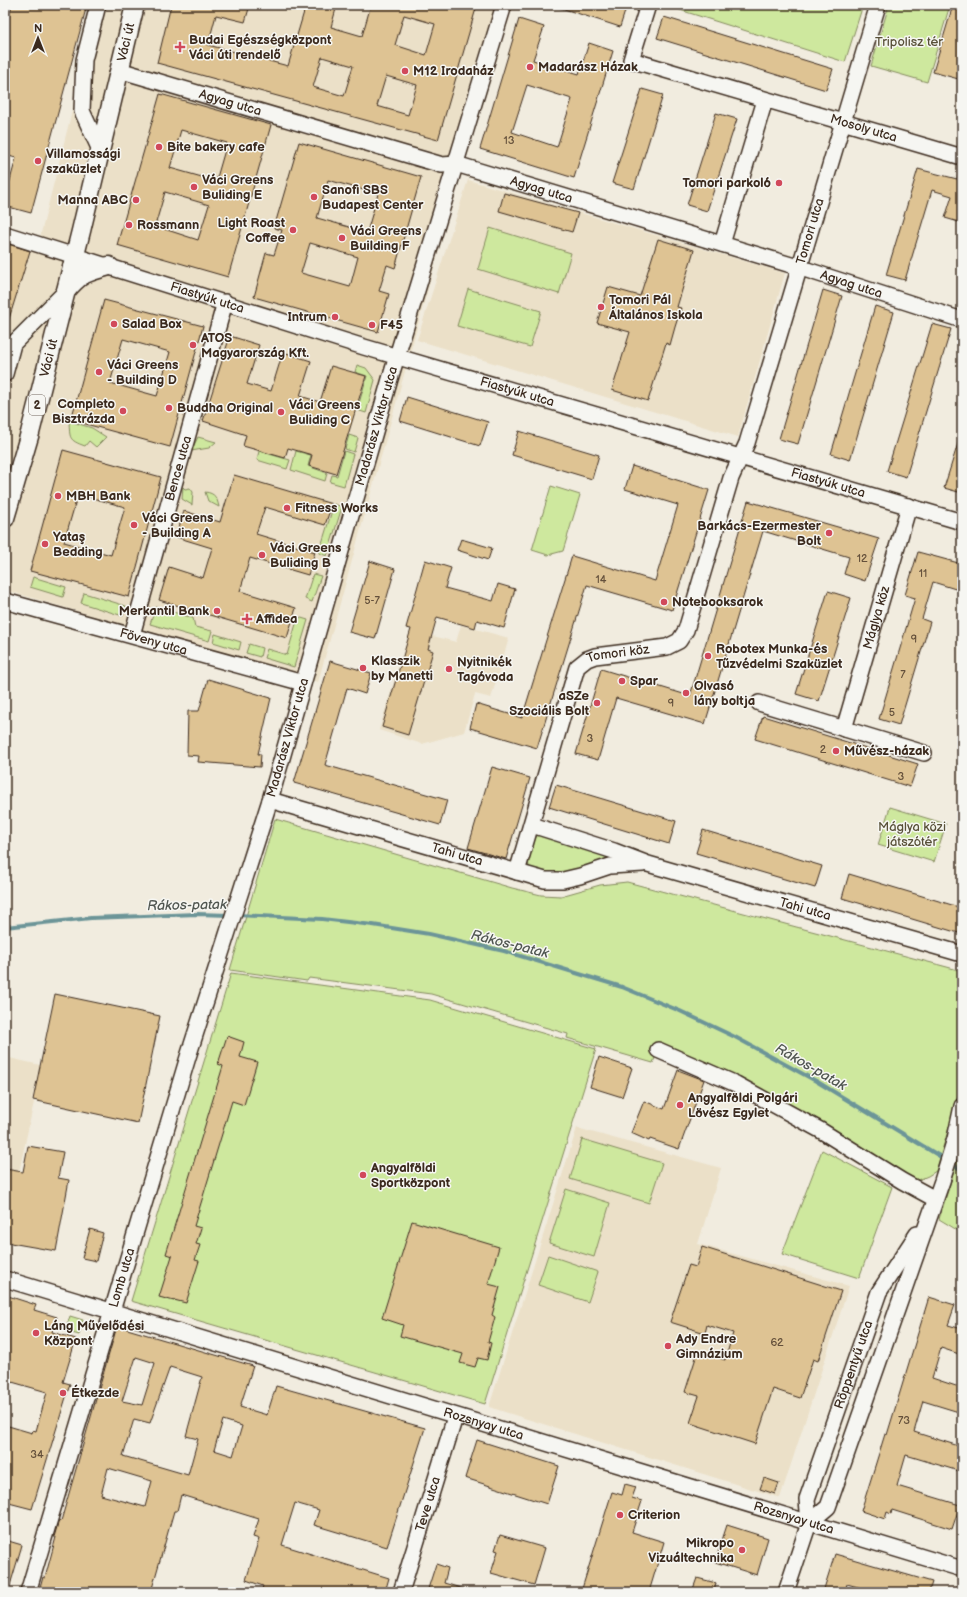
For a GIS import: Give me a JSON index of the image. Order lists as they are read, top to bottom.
{
  "streets": {
    "main road": ["Váci út", "2"],
    "street": [
      "Agyag utca",
      "Mosoly utca",
      "Tomori utca",
      "Fiastyúk utca",
      "Madarász Viktor utca",
      "Bence utca",
      "Máglya köz",
      "Föveny utca",
      "Tomori köz",
      "Tahi utca",
      "Lomb utca",
      "Röppentyű utca",
      "Rozsnyay utca",
      "Teve utca"
    ]
  },
  "crossings": [
    ["Váci út", "Agyag utca"],
    ["Váci út", "Fiastyúk utca"],
    ["Agyag utca", "Tomori utca"],
    ["Agyag utca", "Madarász Viktor utca"],
    ["Mosoly utca", "Tomori utca"],
    ["Tomori utca", "Fiastyúk utca"],
    ["Tomori utca", "Tomori köz"],
    ["Fiastyúk utca", "Madarász Viktor utca"],
    ["Fiastyúk utca", "Bence utca"],
    ["Fiastyúk utca", "Máglya köz"],
    ["Fiastyúk utca", "Tomori köz"],
    ["Madarász Viktor utca", "Föveny utca"],
    ["Madarász Viktor utca", "Tahi utca"],
    ["Madarász Viktor utca", "Lomb utca"],
    ["Bence utca", "Föveny utca"],
    ["Tomori köz", "Tahi utca"],
    ["Lomb utca", "Rozsnyay utca"],
    ["Röppentyű utca", "Rozsnyay utca"],
    ["Rozsnyay utca", "Teve utca"]
  ],
  "water": ["Rákos-patak"],
  "parks": ["Tripolisz tér", "Máglya közi játszótér"],
  "places": {
    "health": ["Budai Egészségközpont Váci úti rendelő", "Affidea"],
    "other": [
      "Madarász Házak",
      "M12 Irodaház",
      "Bite bakery cafe",
      "Villamossági szaküzlet",
      "Tomori parkoló",
      "Váci Greens Buliding E",
      "Sanofi SBS Budapest Center",
      "Manna ABC",
      "Rossmann",
      "Light Roast Coffee",
      "Váci Greens Building F",
      "Tomori Pál Általános Iskola",
      "Intrum",
      "Salad Box",
      "F45",
      "ATOS Magyarország Kft.",
      "Váci Greens - Building D",
      "Buddha Original",
      "Completo Bisztrázda",
      "Váci Greens Buliding C",
      "MBH Bank",
      "Fitness Works",
      "Váci Greens - Building A",
      "Barkács-Ezermester Bolt",
      "Yataş Bedding",
      "Váci Greens Buliding B",
      "Notebooksarok",
      "Merkantil Bank",
      "Robotex Munka-és Tűzvédelmi Szaküzlet",
      "Klasszik by Manetti",
      "Nyitnikék Tagóvoda",
      "Spar",
      "Olvasó lány boltja",
      "aSZe Szociális Bolt",
      "Művész-házak",
      "Angyalföldi Polgári Lövész Egylet",
      "Angyalföldi Sportközpont",
      "Láng Művelődési Központ",
      "Ady Endre Gimnázium",
      "Étkezde",
      "Criterion",
      "Mikropo Vizuáltechnika"
    ]
  },
  "house_numbers": [
    "13",
    "12",
    "11",
    "14",
    "5-7",
    "9",
    "7",
    "9",
    "5",
    "3",
    "2",
    "3",
    "62",
    "73",
    "34"
  ],
  "north": "top"
}
